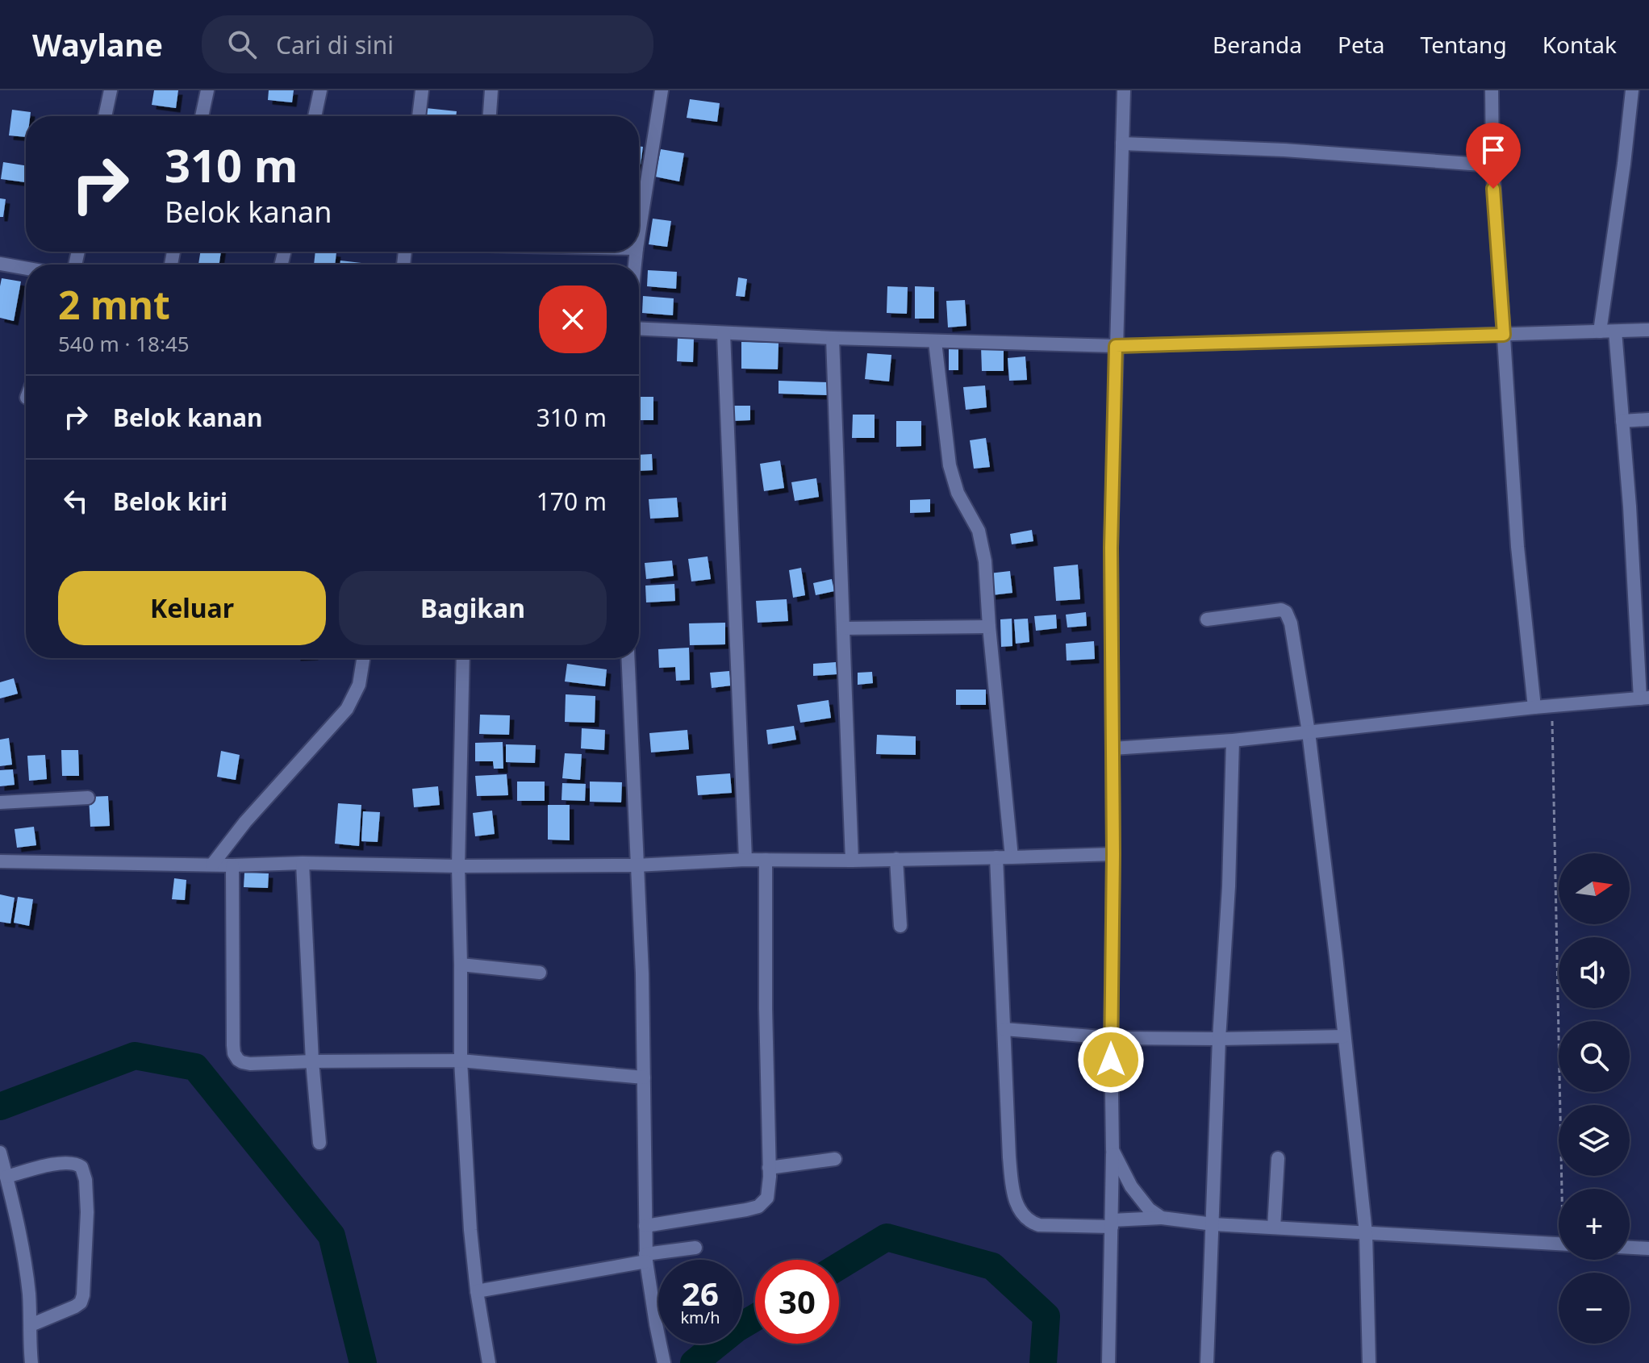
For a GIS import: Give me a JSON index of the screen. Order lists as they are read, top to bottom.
{
  "north": "right",
  "page": {
    "header": "Waylane",
    "search": "Cari di sini",
    "nav": [
      "Beranda",
      "Peta",
      "Tentang",
      "Kontak"
    ],
    "turn": ["310 m", "Belok kanan"],
    "heading": ["2 mnt", "540 m · 18:45"],
    "list": [
      {
        "name": "Belok kanan",
        "value": "310 m"
      },
      {
        "name": "Belok kiri",
        "value": "170 m"
      }
    ],
    "buttons": ["Keluar", "Bagikan"],
    "map_buttons": ["+", "−"],
    "speed": "26 km/h",
    "limit": "30"
  }
}
